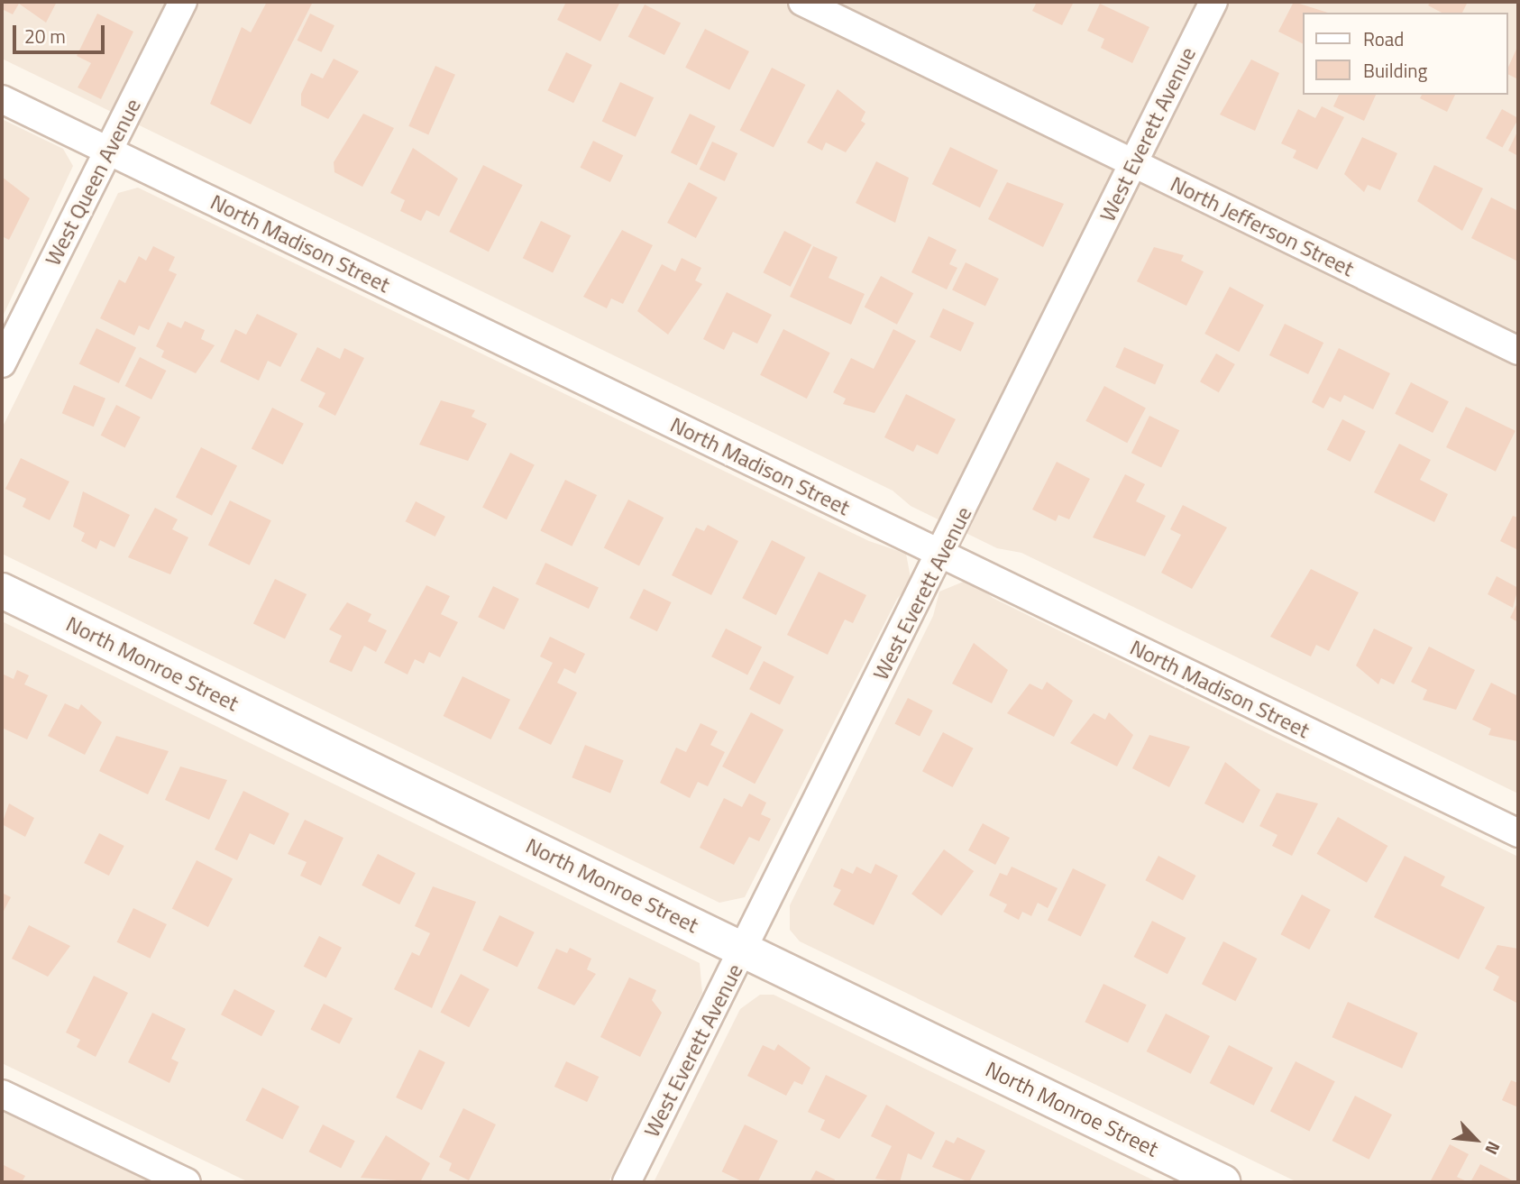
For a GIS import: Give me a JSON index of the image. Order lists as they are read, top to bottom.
{
  "streets": {
    "main road": ["North Monroe Street"],
    "street": [
      "West Everett Avenue",
      "West Queen Avenue",
      "North Jefferson Street",
      "North Madison Street"
    ]
  },
  "crossings": [
    ["West Everett Avenue", "North Jefferson Street"],
    ["West Everett Avenue", "North Madison Street"],
    ["West Everett Avenue", "North Monroe Street"],
    ["West Queen Avenue", "North Madison Street"]
  ],
  "legend": ["Road", "Building"],
  "scale_bar": "20 m",
  "north": "bottom right"
}
